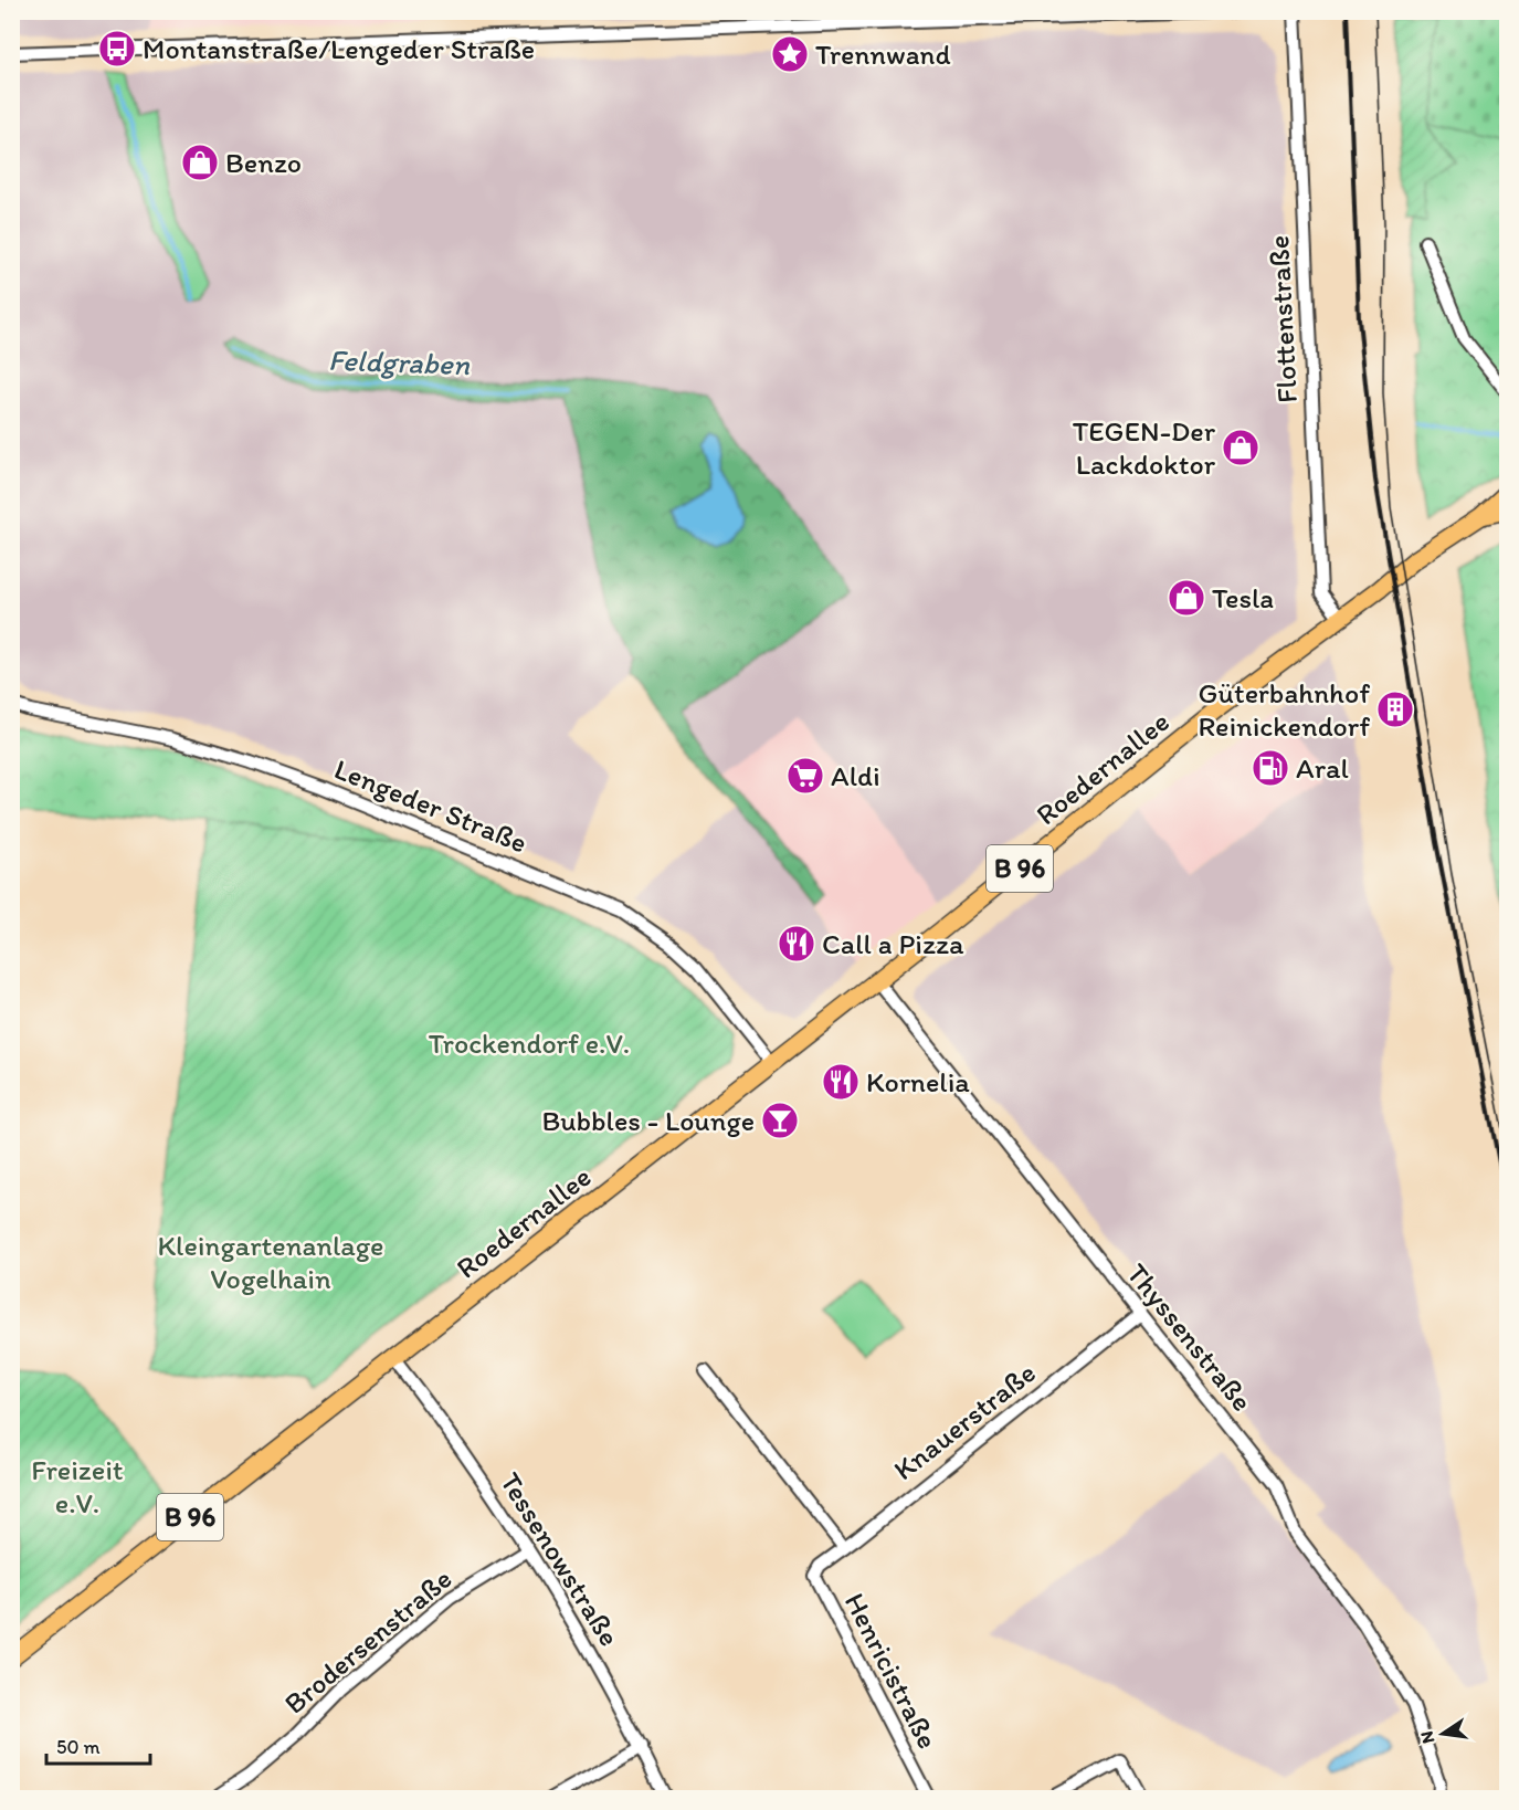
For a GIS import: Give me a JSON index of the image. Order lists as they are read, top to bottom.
{
  "streets": {
    "main road": ["Roedernallee", "B 96"],
    "street": [
      "Flottenstraße",
      "Lengeder Straße",
      "Thyssenstraße",
      "Knauerstraße",
      "Tessenowstraße",
      "Brodersenstraße",
      "Henricistraße"
    ]
  },
  "crossings": [
    ["Flottenstraße", "Roedernallee"],
    ["Roedernallee", "Lengeder Straße"],
    ["Roedernallee", "Thyssenstraße"],
    ["Roedernallee", "Tessenowstraße"],
    ["Thyssenstraße", "Knauerstraße"],
    ["Knauerstraße", "Henricistraße"],
    ["Tessenowstraße", "Brodersenstraße"]
  ],
  "water": ["Feldgraben"],
  "parks": ["Trockendorf e.V.", "Kleingartenanlage Vogelhain", "Freizeit e.V."],
  "places": {
    "bus stop": ["Montanstraße/Lengeder Straße"],
    "place": ["Trennwand"],
    "shop": ["Benzo", "TEGEN-Der Lackdoktor", "Tesla"],
    "building": ["Güterbahnhof Reinickendorf"],
    "fuel station": ["Aral"],
    "supermarket": ["Aldi"],
    "restaurant": ["Call a Pizza", "Kornelia"],
    "bar": ["Bubbles - Lounge"]
  },
  "scale_bar": "50 m",
  "north": "left"
}
